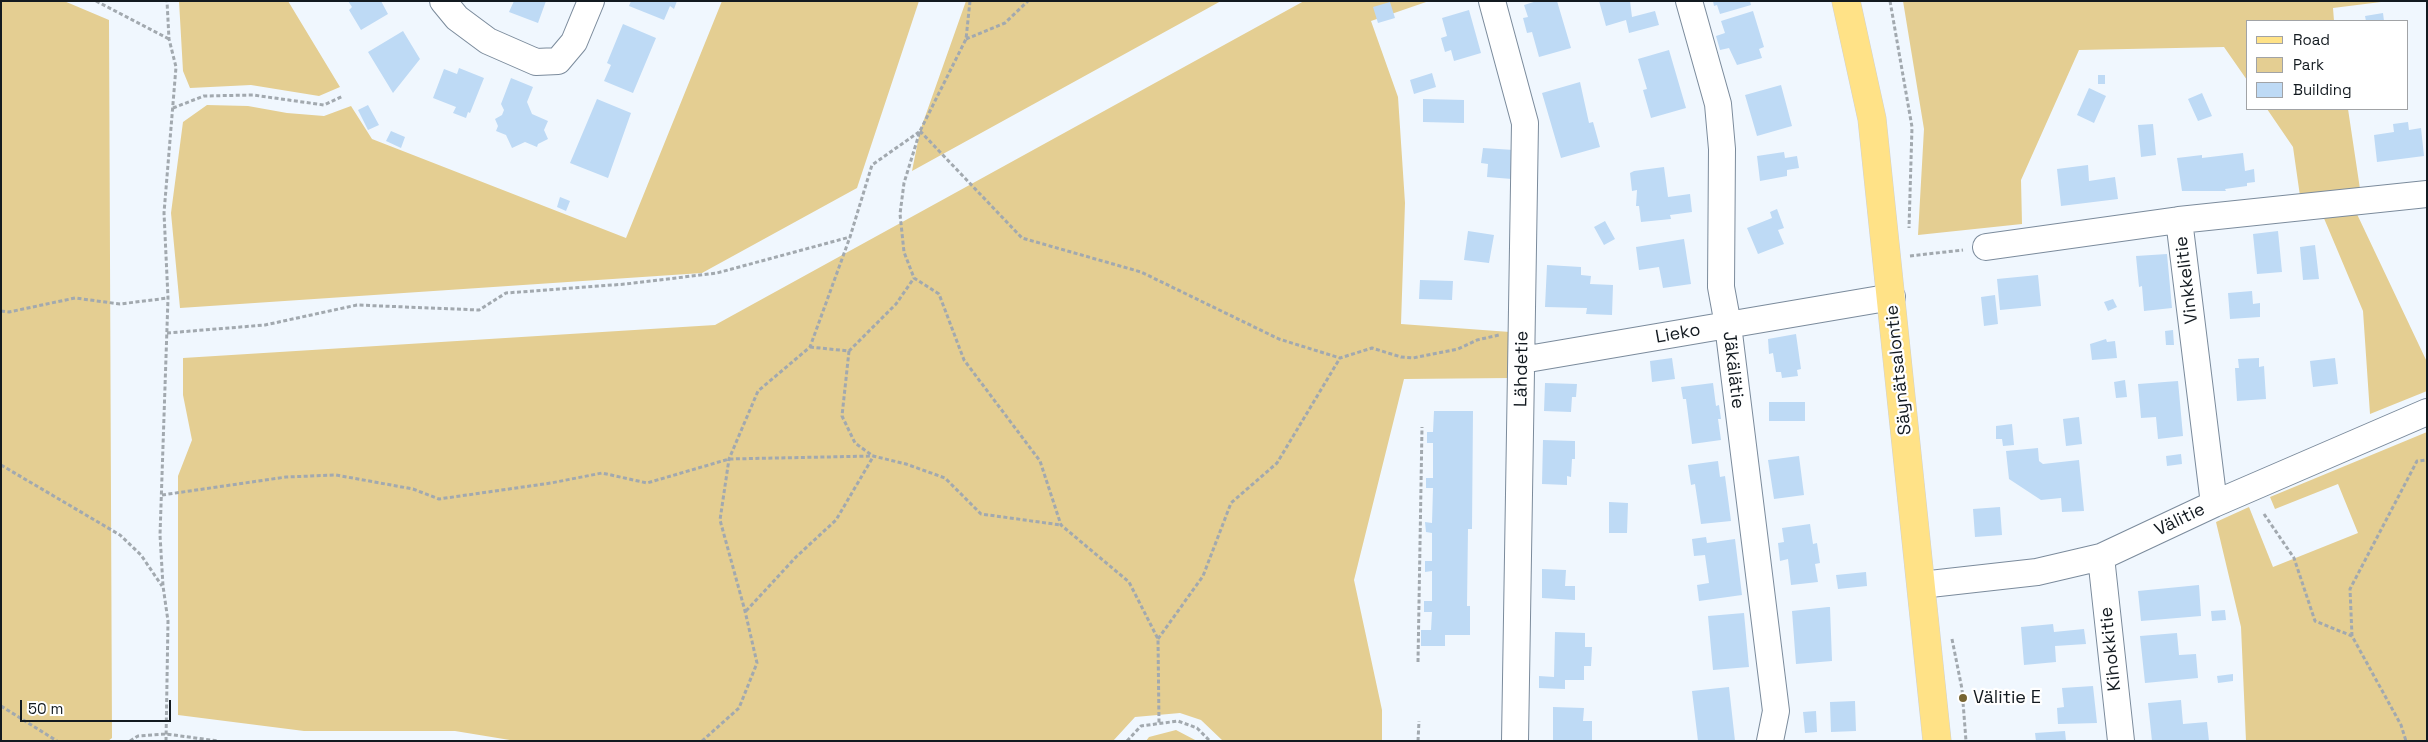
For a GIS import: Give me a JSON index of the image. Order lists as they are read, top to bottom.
{
  "streets": {
    "main road": ["Säynätsalontie"],
    "street": [
      "Vinkkelitie",
      "Lieko",
      "Lähdetie",
      "Jäkälätie",
      "Välitie",
      "Kihokkitie"
    ]
  },
  "crossings": [
    ["Vinkkelitie", "Välitie"],
    ["Lieko", "Lähdetie"],
    ["Lieko", "Jäkälätie"],
    ["Lieko", "Säynätsalontie"],
    ["Säynätsalontie", "Välitie"],
    ["Välitie", "Kihokkitie"]
  ],
  "places": ["Välitie E"],
  "legend": ["Road", "Park", "Building"],
  "scale_bar": "50 m"
}
